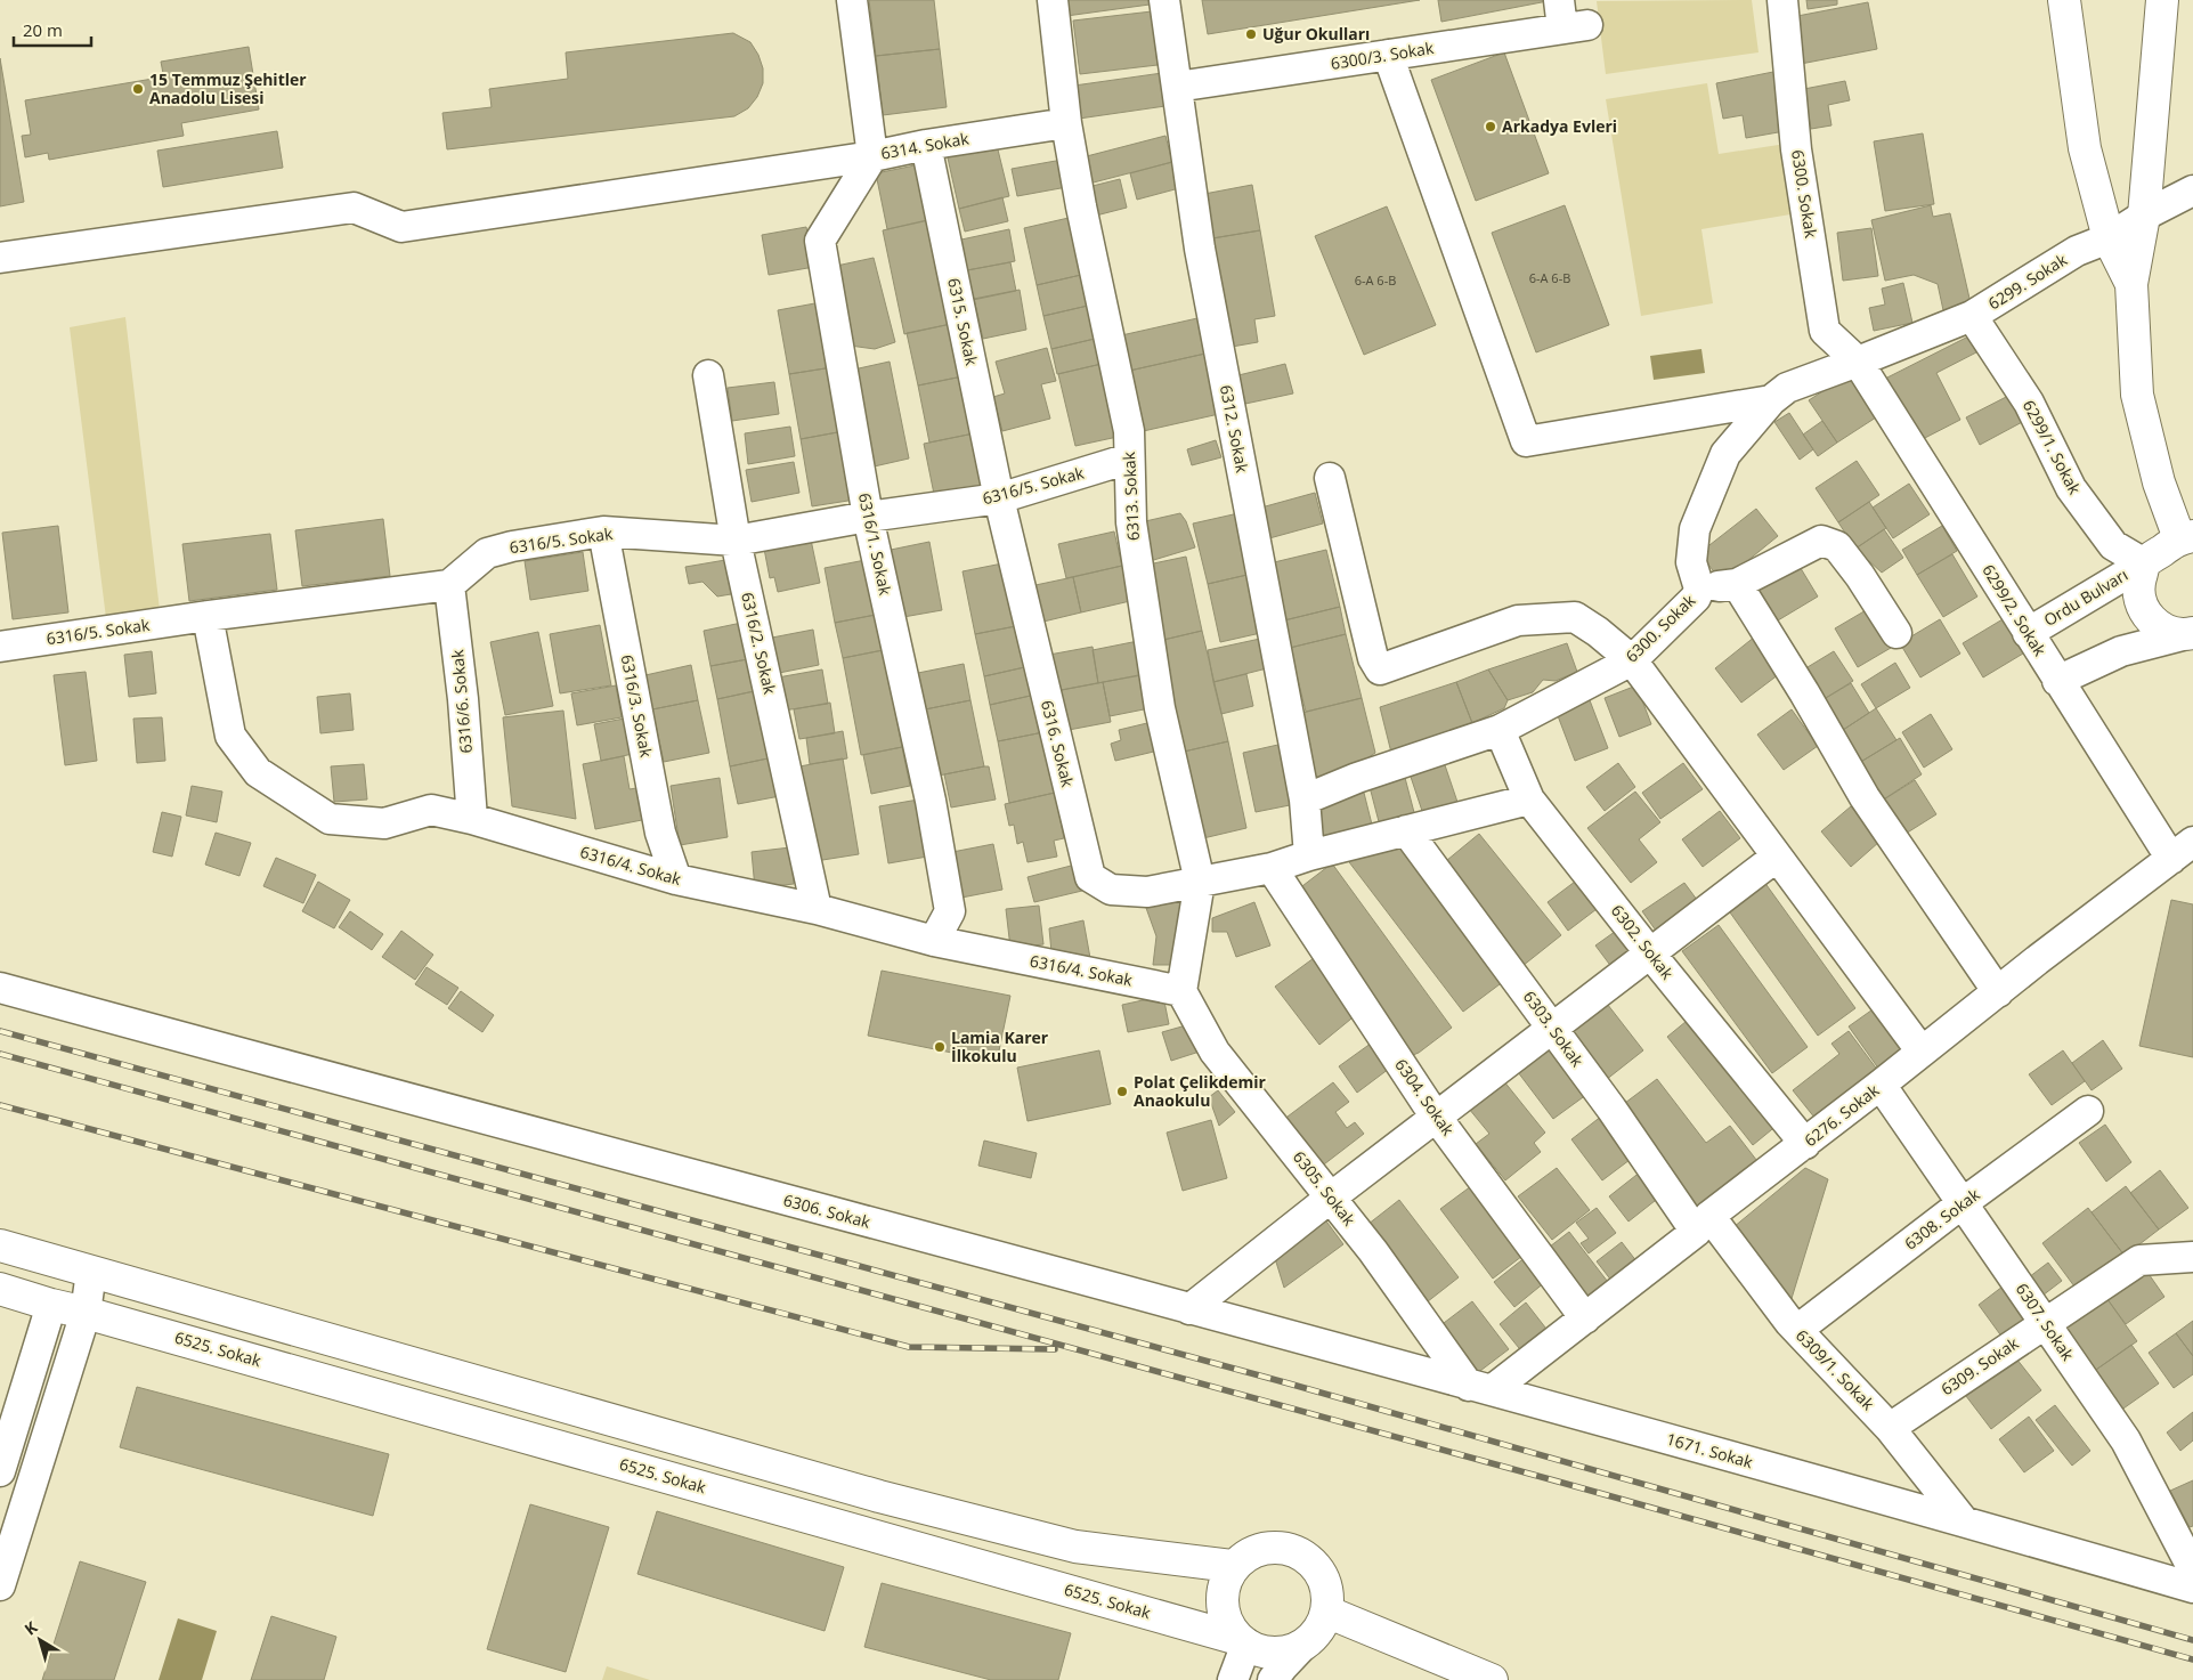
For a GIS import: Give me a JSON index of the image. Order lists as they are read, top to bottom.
{
  "streets": {
    "street": [
      "6300/3. Sokak",
      "6314. Sokak",
      "6300. Sokak",
      "6299. Sokak",
      "6315. Sokak",
      "6312. Sokak",
      "6299/1. Sokak",
      "6316/5. Sokak",
      "6313. Sokak",
      "6316/1. Sokak",
      "Ordu Bulvarı",
      "6299/2. Sokak",
      "6316/2. Sokak",
      "6316/6. Sokak",
      "6316/3. Sokak",
      "6316. Sokak",
      "6316/4. Sokak",
      "6302. Sokak",
      "6303. Sokak",
      "6304. Sokak",
      "6276. Sokak",
      "6305. Sokak",
      "6306. Sokak",
      "6308. Sokak",
      "6307. Sokak",
      "6525. Sokak",
      "6309. Sokak",
      "6309/1. Sokak",
      "1671. Sokak"
    ]
  },
  "crossings": [
    ["6300/3. Sokak", "6312. Sokak"],
    ["6314. Sokak", "6315. Sokak"],
    ["6314. Sokak", "6313. Sokak"],
    ["6314. Sokak", "6316/1. Sokak"],
    ["6300. Sokak", "6299. Sokak"],
    ["6300. Sokak", "6312. Sokak"],
    ["6300. Sokak", "6299/2. Sokak"],
    ["6300. Sokak", "6302. Sokak"],
    ["6299. Sokak", "6299/1. Sokak"],
    ["6299. Sokak", "6299/2. Sokak"],
    ["6315. Sokak", "6316/5. Sokak"],
    ["6315. Sokak", "6316. Sokak"],
    ["6312. Sokak", "6316. Sokak"],
    ["6299/1. Sokak", "Ordu Bulvarı"],
    ["6316/5. Sokak", "6313. Sokak"],
    ["6316/5. Sokak", "6316/1. Sokak"],
    ["6316/5. Sokak", "6316/2. Sokak"],
    ["6316/5. Sokak", "6316/6. Sokak"],
    ["6316/5. Sokak", "6316/3. Sokak"],
    ["6316/5. Sokak", "6316. Sokak"],
    ["6316/5. Sokak", "6316/4. Sokak"],
    ["6313. Sokak", "6316. Sokak"],
    ["6313. Sokak", "6316/4. Sokak"],
    ["6313. Sokak", "6305. Sokak"],
    ["6316/1. Sokak", "6316/4. Sokak"],
    ["Ordu Bulvarı", "6299/2. Sokak"],
    ["6299/2. Sokak", "6276. Sokak"],
    ["6316/2. Sokak", "6316/4. Sokak"],
    ["6316/6. Sokak", "6316/4. Sokak"],
    ["6316/3. Sokak", "6316/4. Sokak"],
    ["6316. Sokak", "6302. Sokak"],
    ["6316. Sokak", "6303. Sokak"],
    ["6316. Sokak", "6304. Sokak"],
    ["6316/4. Sokak", "6305. Sokak"],
    ["6302. Sokak", "6276. Sokak"],
    ["6303. Sokak", "6276. Sokak"],
    ["6303. Sokak", "6309/1. Sokak"],
    ["6304. Sokak", "6276. Sokak"],
    ["6276. Sokak", "6305. Sokak"],
    ["6276. Sokak", "6307. Sokak"],
    ["6276. Sokak", "6309/1. Sokak"],
    ["6276. Sokak", "1671. Sokak"],
    ["6305. Sokak", "1671. Sokak"],
    ["6306. Sokak", "1671. Sokak"],
    ["6308. Sokak", "6307. Sokak"],
    ["6308. Sokak", "6309/1. Sokak"],
    ["6307. Sokak", "6309. Sokak"],
    ["6309. Sokak", "6309/1. Sokak"],
    ["6309/1. Sokak", "1671. Sokak"]
  ],
  "places": [
    "Uğur Okulları",
    "15 Temmuz Şehitler Anadolu Lisesi",
    "Arkadya Evleri",
    "Lamia Karer İlkokulu",
    "Polat Çelikdemir Anaokulu"
  ],
  "house_numbers": ["6-A 6-B", "6-A 6-B"],
  "scale_bar": "20 m",
  "north": "top left"
}
